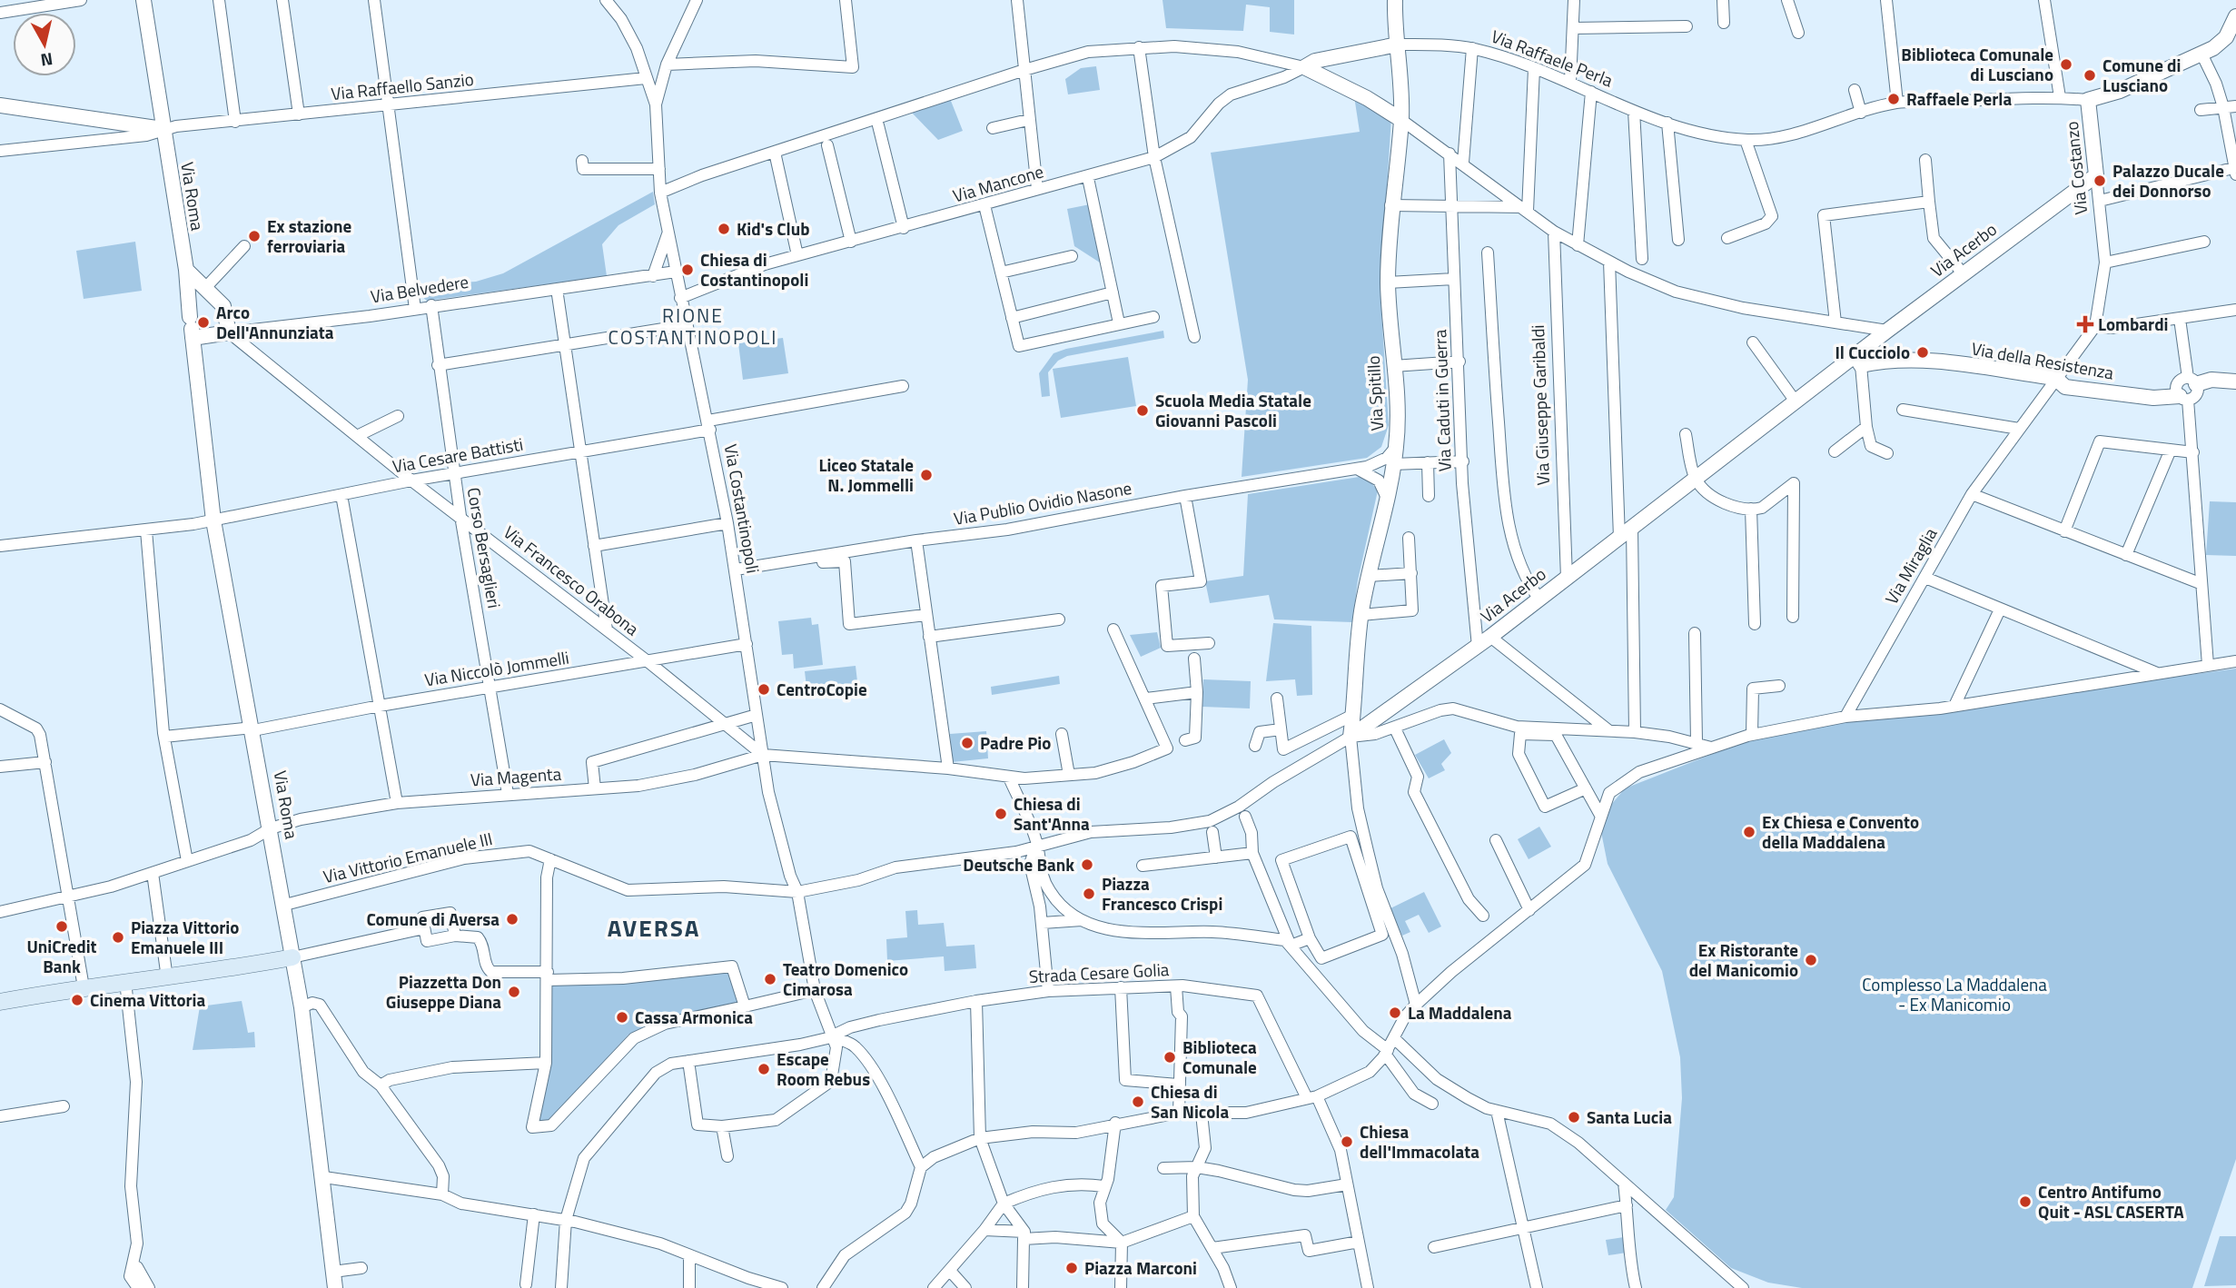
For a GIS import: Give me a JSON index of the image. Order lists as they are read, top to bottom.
{
  "streets": {
    "street": [
      "Via Raffaele Perla",
      "Via Raffaello Sanzio",
      "Via Costanzo",
      "Via Mancone",
      "Via Roma",
      "Via Acerbo",
      "Via Belvedere",
      "Via della Resistenza",
      "Via Spitillo",
      "Via Caduti in Guerra",
      "Via Giuseppe Garibaldi",
      "Via Cesare Battisti",
      "Via Publio Ovidio Nasone",
      "Via Costantinopoli",
      "Corso Bersaglieri",
      "Via Miraglia",
      "Via Francesco Orabona",
      "Via Niccolò Jommelli",
      "Via Magenta",
      "Via Vittorio Emanuele III",
      "Strada Cesare Golia"
    ]
  },
  "crossings": [
    ["Via Raffaele Perla", "Via Costanzo"],
    ["Via Raffaele Perla", "Via Mancone"],
    ["Via Raffaele Perla", "Via Spitillo"],
    ["Via Raffaello Sanzio", "Via Roma"],
    ["Via Costanzo", "Via Acerbo"],
    ["Via Costanzo", "Via Miraglia"],
    ["Via Mancone", "Via Costantinopoli"],
    ["Via Roma", "Via Belvedere"],
    ["Via Roma", "Via Cesare Battisti"],
    ["Via Roma", "Via Niccolò Jommelli"],
    ["Via Roma", "Via Magenta"],
    ["Via Roma", "Via Vittorio Emanuele III"],
    ["Via Acerbo", "Via della Resistenza"],
    ["Via Acerbo", "Via Spitillo"],
    ["Via Acerbo", "Via Caduti in Guerra"],
    ["Via Acerbo", "Via Giuseppe Garibaldi"],
    ["Via Acerbo", "Via Vittorio Emanuele III"],
    ["Via Belvedere", "Via Costantinopoli"],
    ["Via Belvedere", "Corso Bersaglieri"],
    ["Via Belvedere", "Via Francesco Orabona"],
    ["Via della Resistenza", "Via Miraglia"],
    ["Via Spitillo", "Via Publio Ovidio Nasone"],
    ["Via Spitillo", "Via Vittorio Emanuele III"],
    ["Via Cesare Battisti", "Via Costantinopoli"],
    ["Via Cesare Battisti", "Corso Bersaglieri"],
    ["Via Cesare Battisti", "Via Francesco Orabona"],
    ["Via Publio Ovidio Nasone", "Via Costantinopoli"],
    ["Via Costantinopoli", "Via Francesco Orabona"],
    ["Via Costantinopoli", "Via Niccolò Jommelli"],
    ["Via Costantinopoli", "Via Magenta"],
    ["Via Costantinopoli", "Via Vittorio Emanuele III"],
    ["Via Costantinopoli", "Strada Cesare Golia"],
    ["Corso Bersaglieri", "Via Francesco Orabona"],
    ["Corso Bersaglieri", "Via Niccolò Jommelli"],
    ["Corso Bersaglieri", "Via Magenta"],
    ["Via Francesco Orabona", "Via Niccolò Jommelli"],
    ["Via Francesco Orabona", "Via Magenta"]
  ],
  "districts": ["RIONE COSTANTINOPOLI", "AVERSA"],
  "parks": ["Complesso La Maddalena - Ex Manicomio"],
  "places": {
    "other": [
      "Biblioteca Comunale di Lusciano",
      "Comune di Lusciano",
      "Raffaele Perla",
      "Palazzo Ducale dei Donnorso",
      "Kid's Club",
      "Ex stazione ferroviaria",
      "Chiesa di Costantinopoli",
      "Arco Dell'Annunziata",
      "Il Cucciolo",
      "Scuola Media Statale Giovanni Pascoli",
      "Liceo Statale N. Jommelli",
      "CentroCopie",
      "Padre Pio",
      "Chiesa di Sant'Anna",
      "Ex Chiesa e Convento della Maddalena",
      "Deutsche Bank",
      "Piazza Francesco Crispi",
      "Comune di Aversa",
      "UniCredit Bank",
      "Piazza Vittorio Emanuele III",
      "Ex Ristorante del Manicomio",
      "Teatro Domenico Cimarosa",
      "Piazzetta Don Giuseppe Diana",
      "Cinema Vittoria",
      "La Maddalena",
      "Cassa Armonica",
      "Biblioteca Comunale",
      "Escape Room Rebus",
      "Chiesa di San Nicola",
      "Santa Lucia",
      "Chiesa dell'Immacolata",
      "Centro Antifumo Quit - ASL CASERTA",
      "Piazza Marconi"
    ],
    "health": ["Lombardi"]
  },
  "north": "bottom"
}
